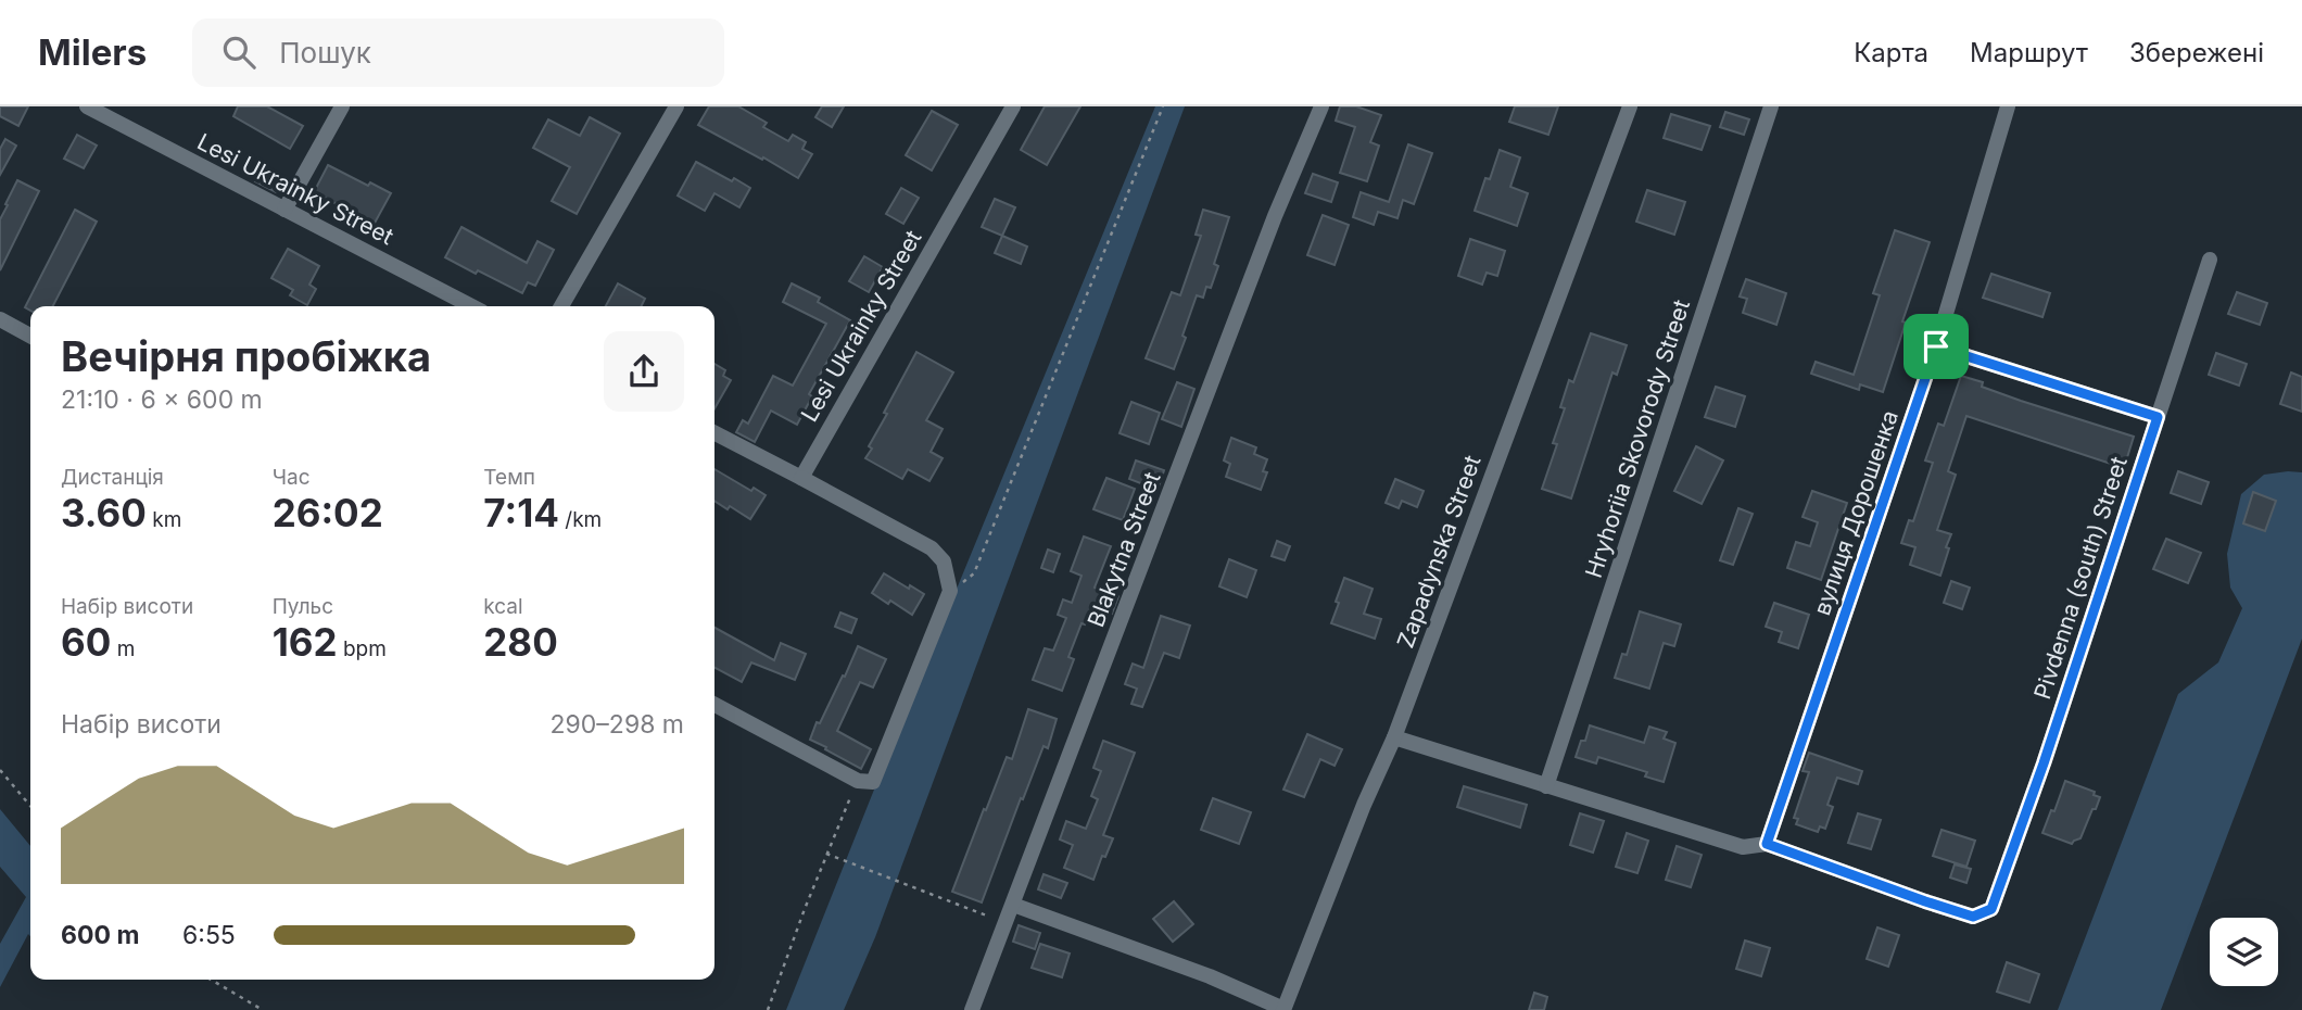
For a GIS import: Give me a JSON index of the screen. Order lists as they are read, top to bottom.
{
  "streets": {
    "street": [
      "Lesi Ukrainky Street",
      "Hryhoriia Skovorody Street",
      "вулиця Дорошенка",
      "Blakytna Street",
      "Zapadynska Street",
      "Pivdenna (south) Street"
    ]
  },
  "crossings": [
    ["вулиця Дорошенка", "Pivdenna (south) Street"]
  ],
  "page": {
    "header": "Milers",
    "search": "Пошук",
    "nav": ["Карта", "Маршрут", "Збережені"],
    "heading": ["Вечірня пробіжка", "21:10 · 6 × 600 m"],
    "stats": [
      ["Дистанція", "3.60 km"],
      ["Час", "26:02"],
      ["Темп", "7:14 /km"],
      ["Набір висоти", "60 m"],
      ["Пульс", "162 bpm"],
      ["kcal", "280"]
    ],
    "chart": ["Набір висоти", "290–298 m"],
    "list": [
      {
        "name": "600 m",
        "note": "6:55"
      }
    ]
  }
}
